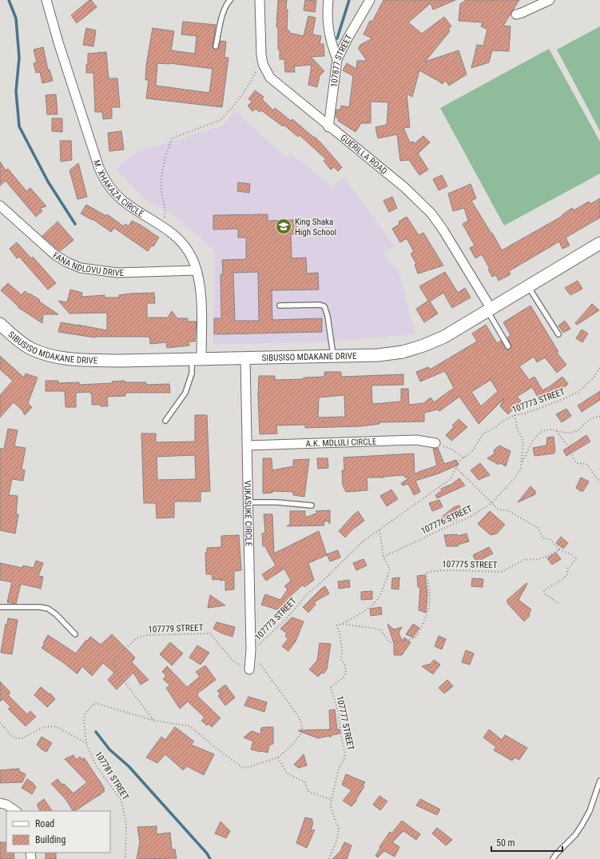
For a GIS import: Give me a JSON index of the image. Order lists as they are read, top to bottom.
{
  "streets": {
    "street": [
      "107877 STREET",
      "GUERILLA ROAD",
      "M. XHAKAZA CIRCLE",
      "FANA NDLOVU DRIVE",
      "SIBUSISO MDAKANE DRIVE",
      "A.K. MDLULI CIRCLE",
      "VUKASUKE CIRCLE"
    ],
    "path": [
      "107773 STREET",
      "107776 STREET",
      "107775 STREET",
      "107779 STREET",
      "107777 STREET",
      "107781 STREET"
    ]
  },
  "crossings": [
    ["107877 STREET", "GUERILLA ROAD"],
    ["GUERILLA ROAD", "SIBUSISO MDAKANE DRIVE"],
    ["M. XHAKAZA CIRCLE", "FANA NDLOVU DRIVE"],
    ["M. XHAKAZA CIRCLE", "SIBUSISO MDAKANE DRIVE"],
    ["SIBUSISO MDAKANE DRIVE", "VUKASUKE CIRCLE"],
    ["107773 STREET", "VUKASUKE CIRCLE"],
    ["107773 STREET", "107776 STREET"],
    ["107773 STREET", "107779 STREET"],
    ["107773 STREET", "107781 STREET"],
    ["A.K. MDLULI CIRCLE", "VUKASUKE CIRCLE"],
    ["VUKASUKE CIRCLE", "107779 STREET"],
    ["107775 STREET", "107777 STREET"]
  ],
  "places": {
    "school or university": ["King Shaka High School"]
  },
  "legend": ["Road", "Building"],
  "scale_bar": "50 m"
}
